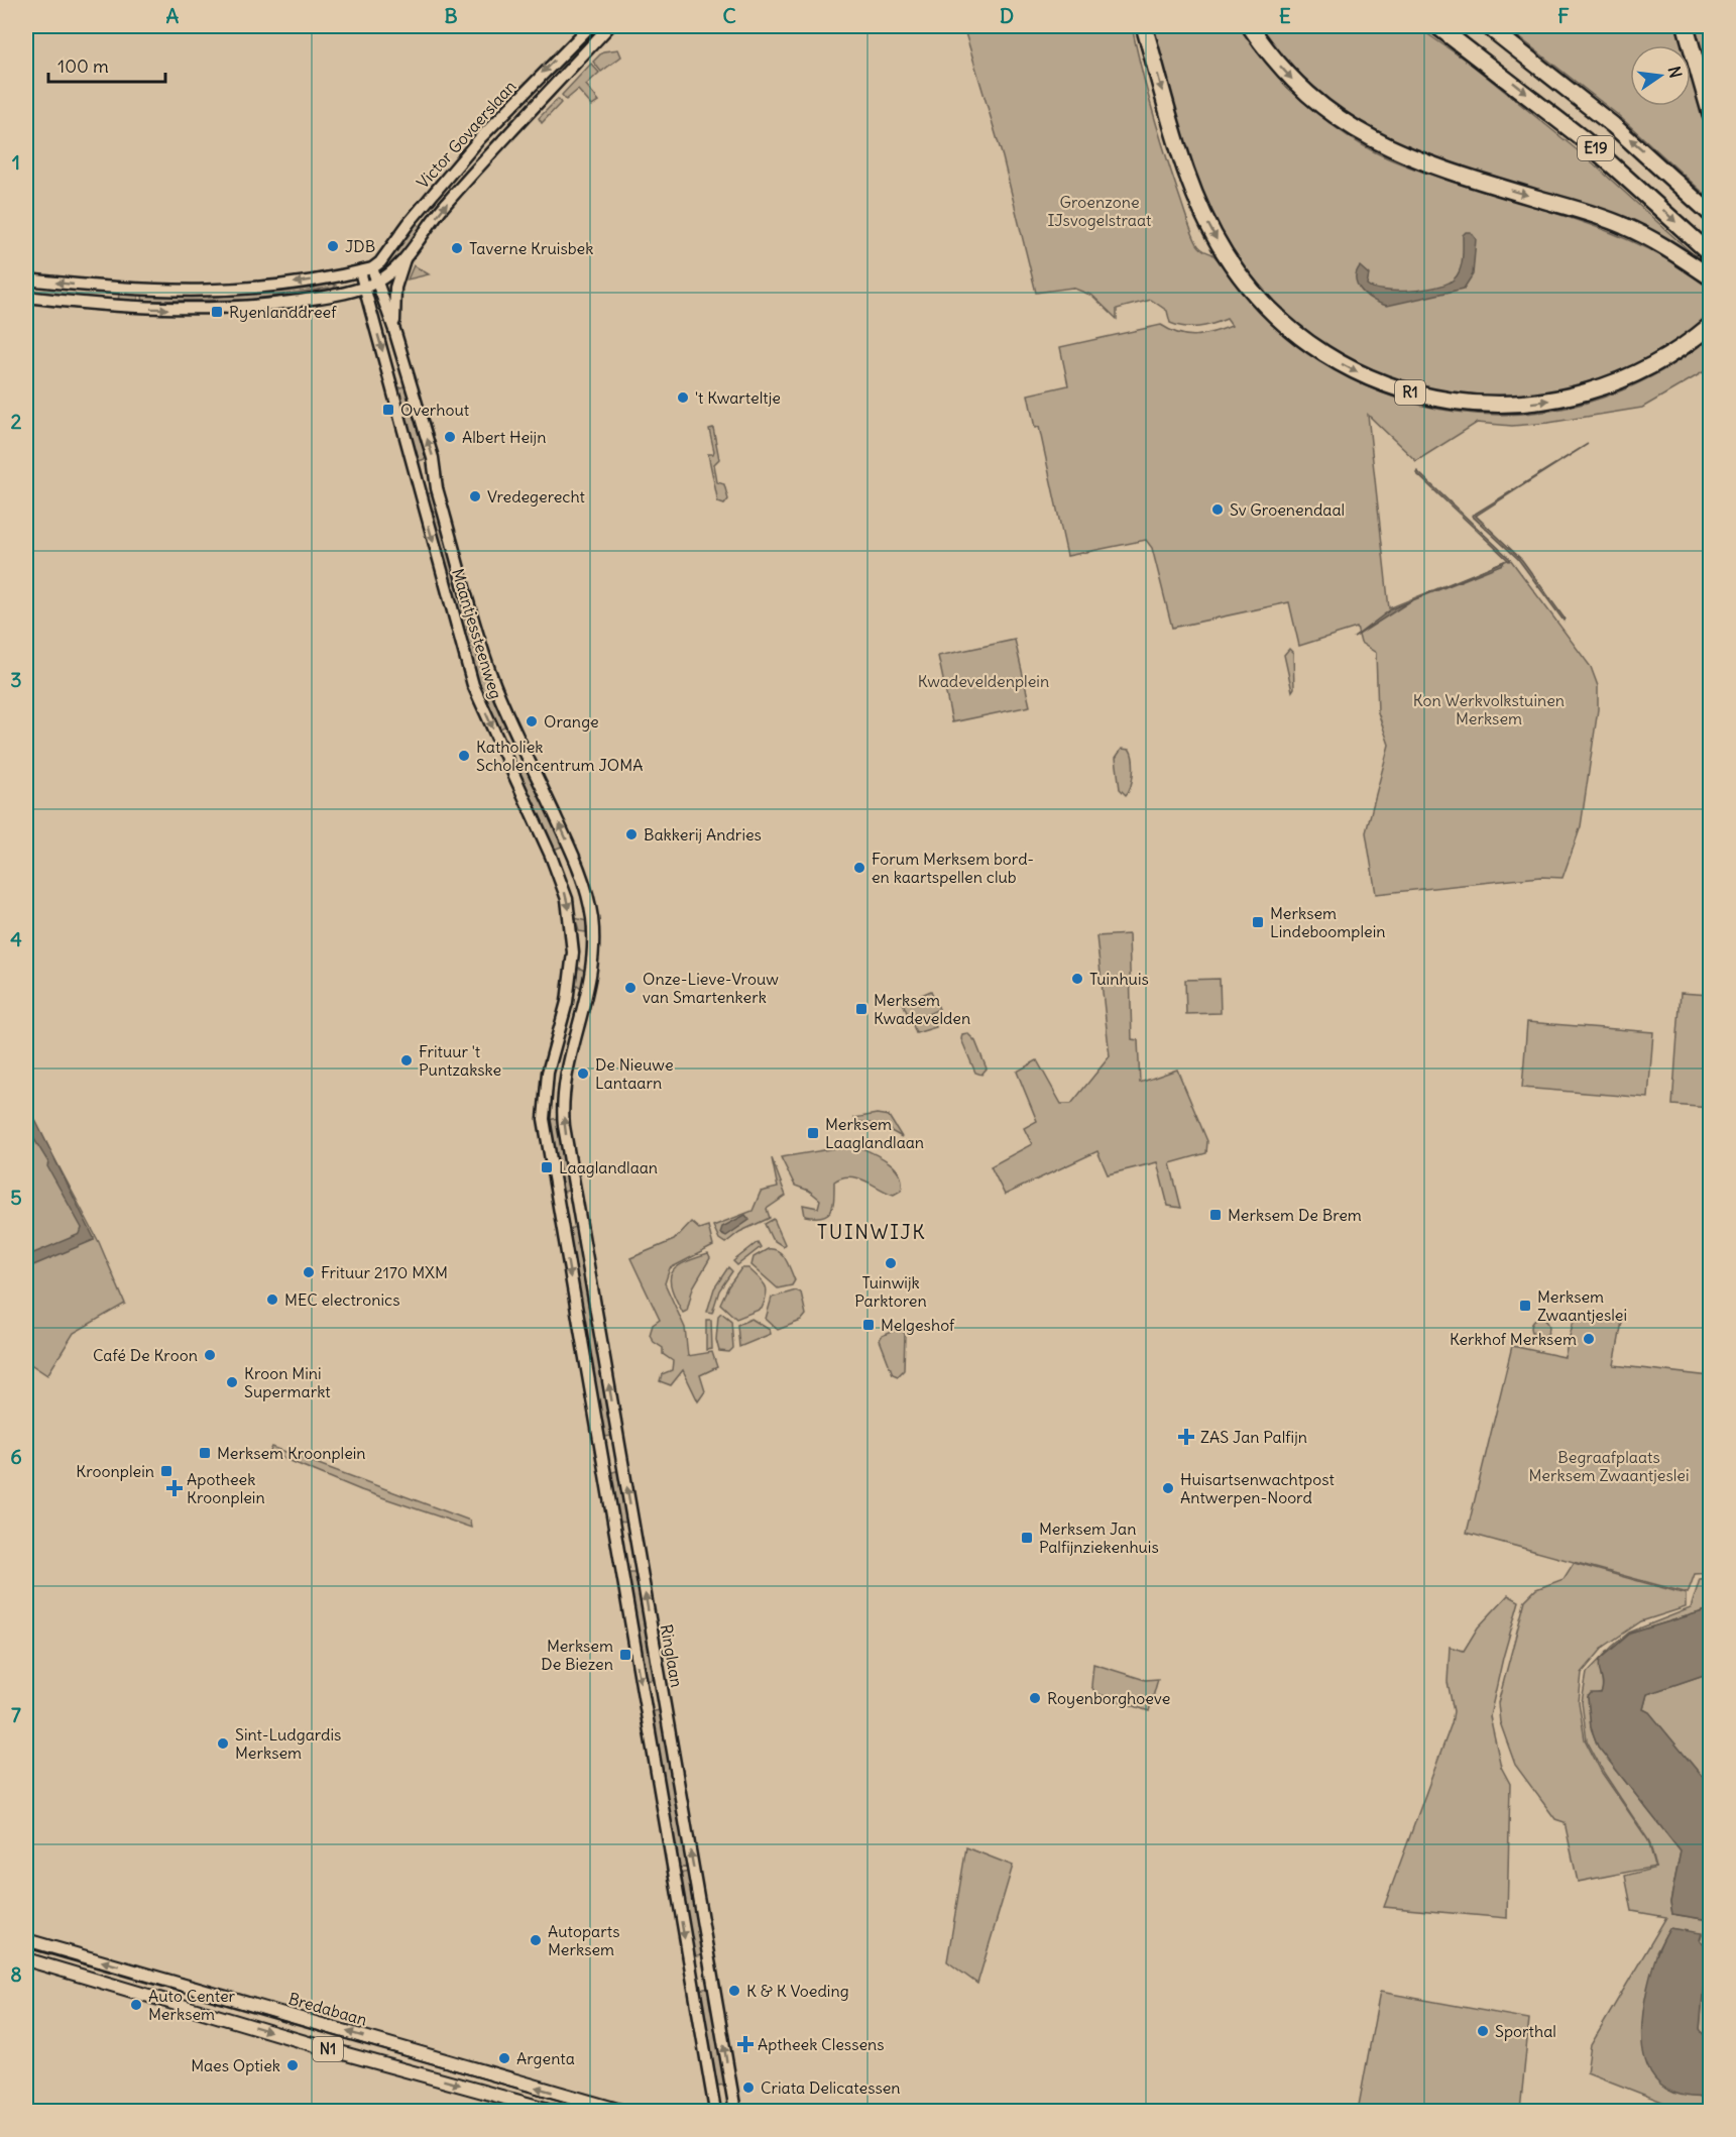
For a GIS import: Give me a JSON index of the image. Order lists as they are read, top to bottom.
{
  "streets": {
    "highway": ["E19", "R1"],
    "main road": ["Bredabaan", "N1"],
    "street": ["Victor Govaerslaan", "Maantjessteenweg", "Ringlaan"]
  },
  "crossings": [
    ["Victor Govaerslaan", "Maantjessteenweg"],
    ["Maantjessteenweg", "Ringlaan"]
  ],
  "one_way": ["Ringlaan"],
  "districts": ["TUINWIJK"],
  "parks": [
    "Groenzone IJsvogelstraat",
    "Kwadeveldenplein",
    "Kon Werkvolkstuinen Merksem",
    "Begraafplaats Merksem Zwaantjeslei"
  ],
  "places": {
    "other": [
      "JDB",
      "Taverne Kruisbek",
      "'t Kwarteltje",
      "Albert Heijn",
      "Vredegerecht",
      "Sv Groenendaal",
      "Orange",
      "Katholiek Scholencentrum JOMA",
      "Bakkerij Andries",
      "Forum Merksem bord- en kaartspellen club",
      "Tuinhuis",
      "Onze-Lieve-Vrouw van Smartenkerk",
      "Frituur 't Puntzakske",
      "De Nieuwe Lantaarn",
      "Tuinwijk Parktoren",
      "Frituur 2170 MXM",
      "MEC electronics",
      "Kerkhof Merksem",
      "Café De Kroon",
      "Kroon Mini Supermarkt",
      "Huisartsenwachtpost Antwerpen-Noord",
      "Royenborghoeve",
      "Sint-Ludgardis Merksem",
      "Autoparts Merksem",
      "K & K Voeding",
      "Auto Center Merksem",
      "Sporthal",
      "Argenta",
      "Maes Optiek",
      "Criata Delicatessen"
    ],
    "transit": [
      "Ryenlanddreef",
      "Overhout",
      "Merksem Lindeboomplein",
      "Merksem Kwadevelden",
      "Merksem Laaglandlaan",
      "Laaglandlaan",
      "Merksem De Brem",
      "Merksem Zwaantjeslei",
      "Melgeshof",
      "Merksem Kroonplein",
      "Kroonplein",
      "Merksem Jan Palfijnziekenhuis",
      "Merksem De Biezen"
    ],
    "health": ["ZAS Jan Palfijn", "Apotheek Kroonplein", "Aptheek Clessens"]
  },
  "scale_bar": "100 m",
  "north": "right",
  "grid": {
    "columns": [
      "A",
      "B",
      "C",
      "D",
      "E",
      "F"
    ],
    "rows": [
      "1",
      "2",
      "3",
      "4",
      "5",
      "6",
      "7",
      "8"
    ]
  }
}
